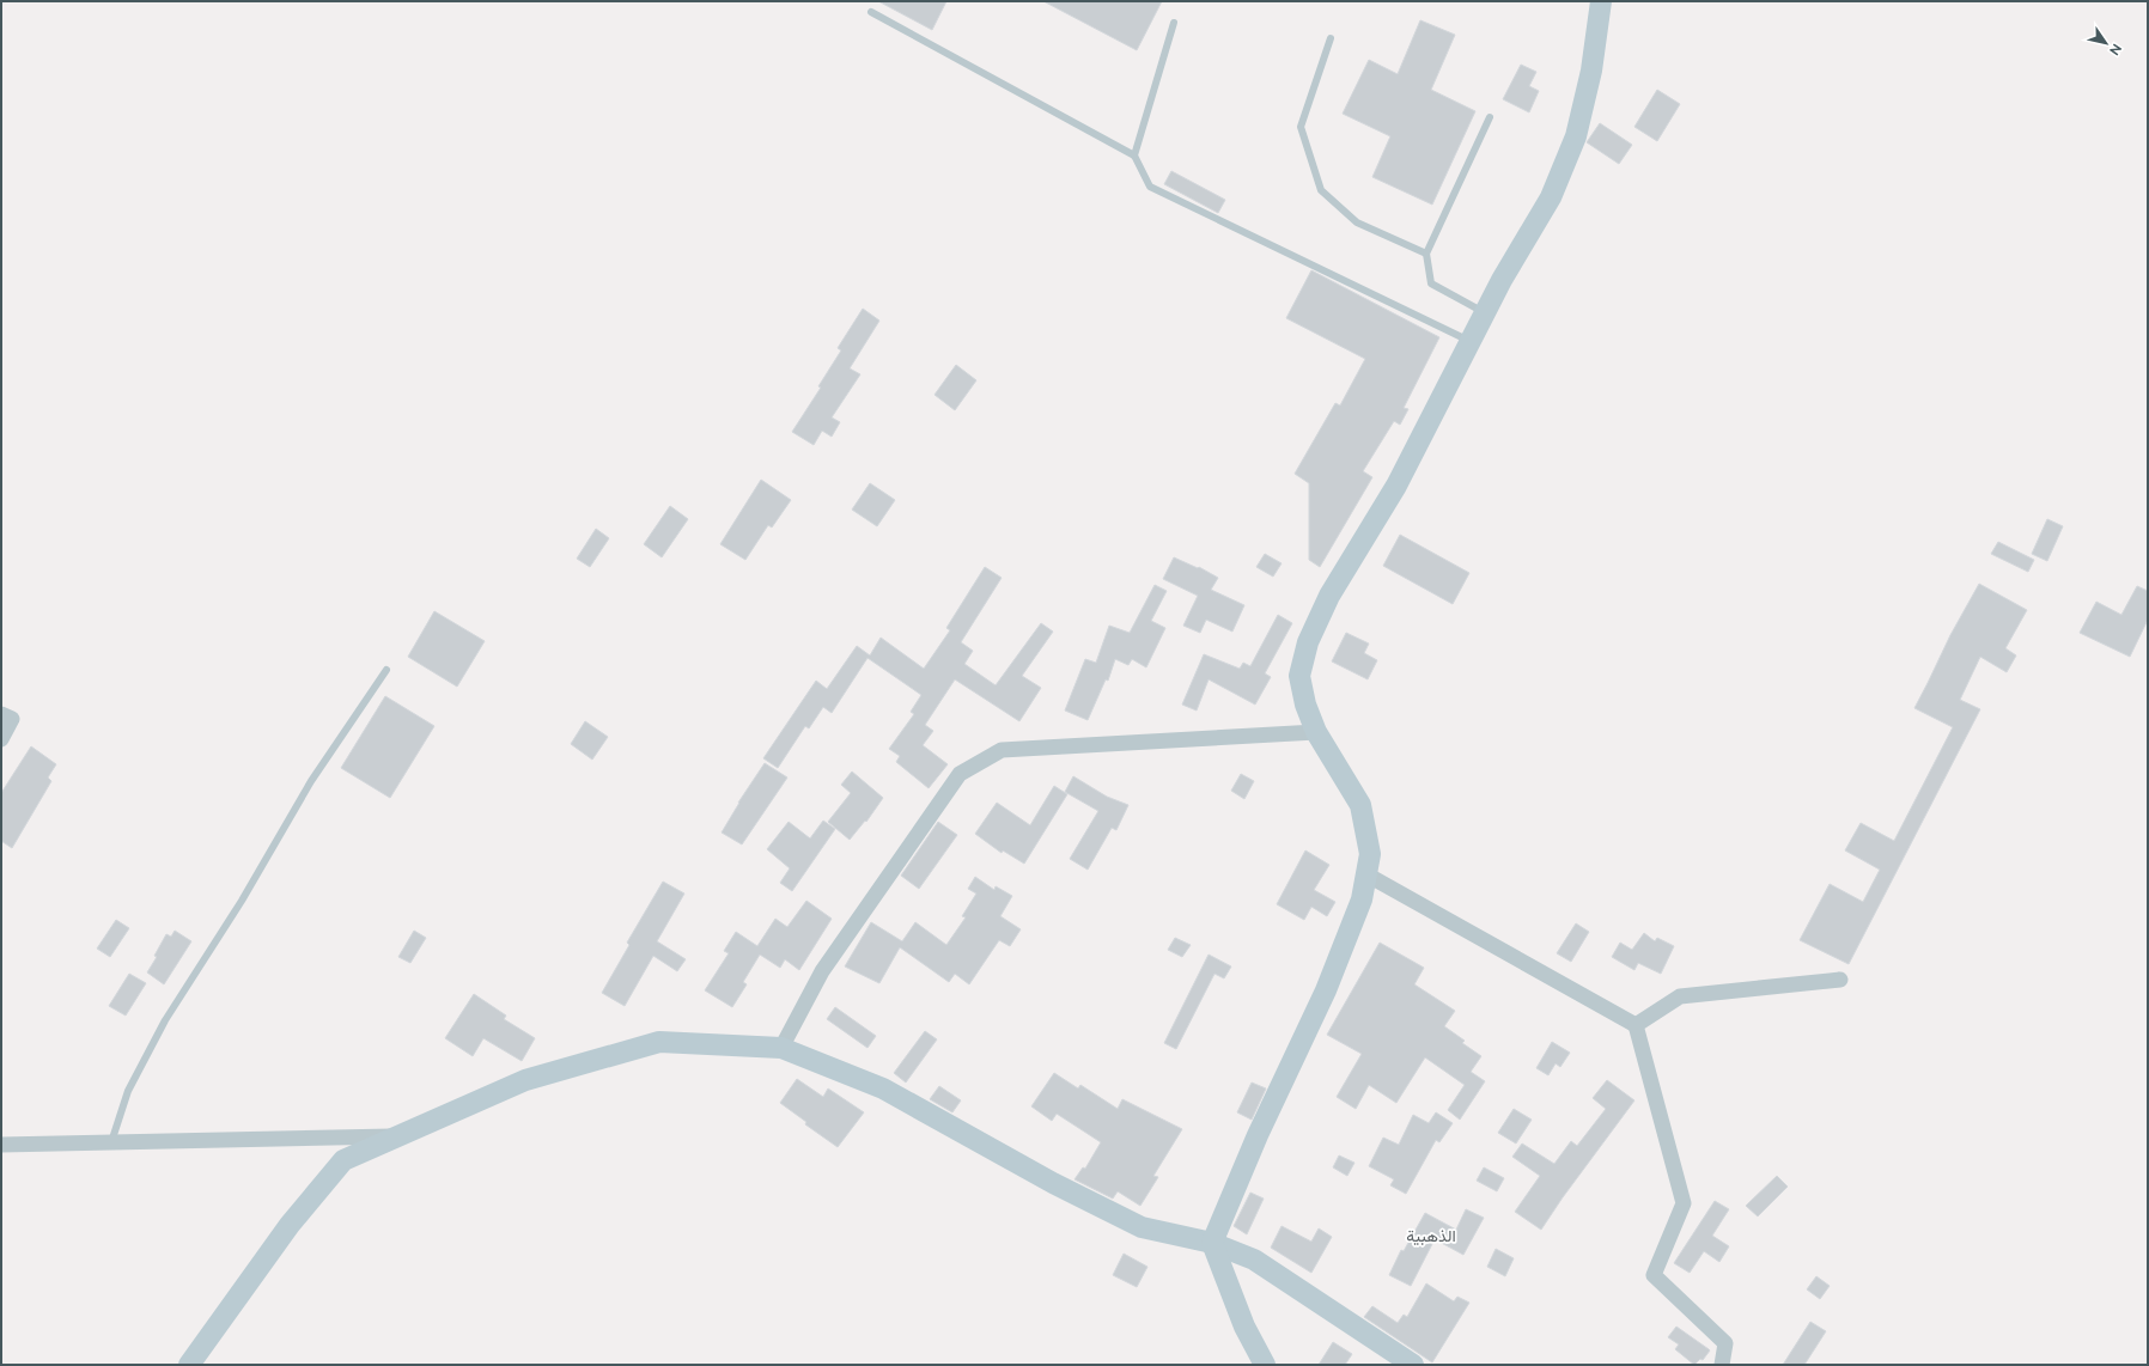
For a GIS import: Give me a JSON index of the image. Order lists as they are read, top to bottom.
{
  "districts": ["الذهبية"],
  "north": "bottom right"
}
